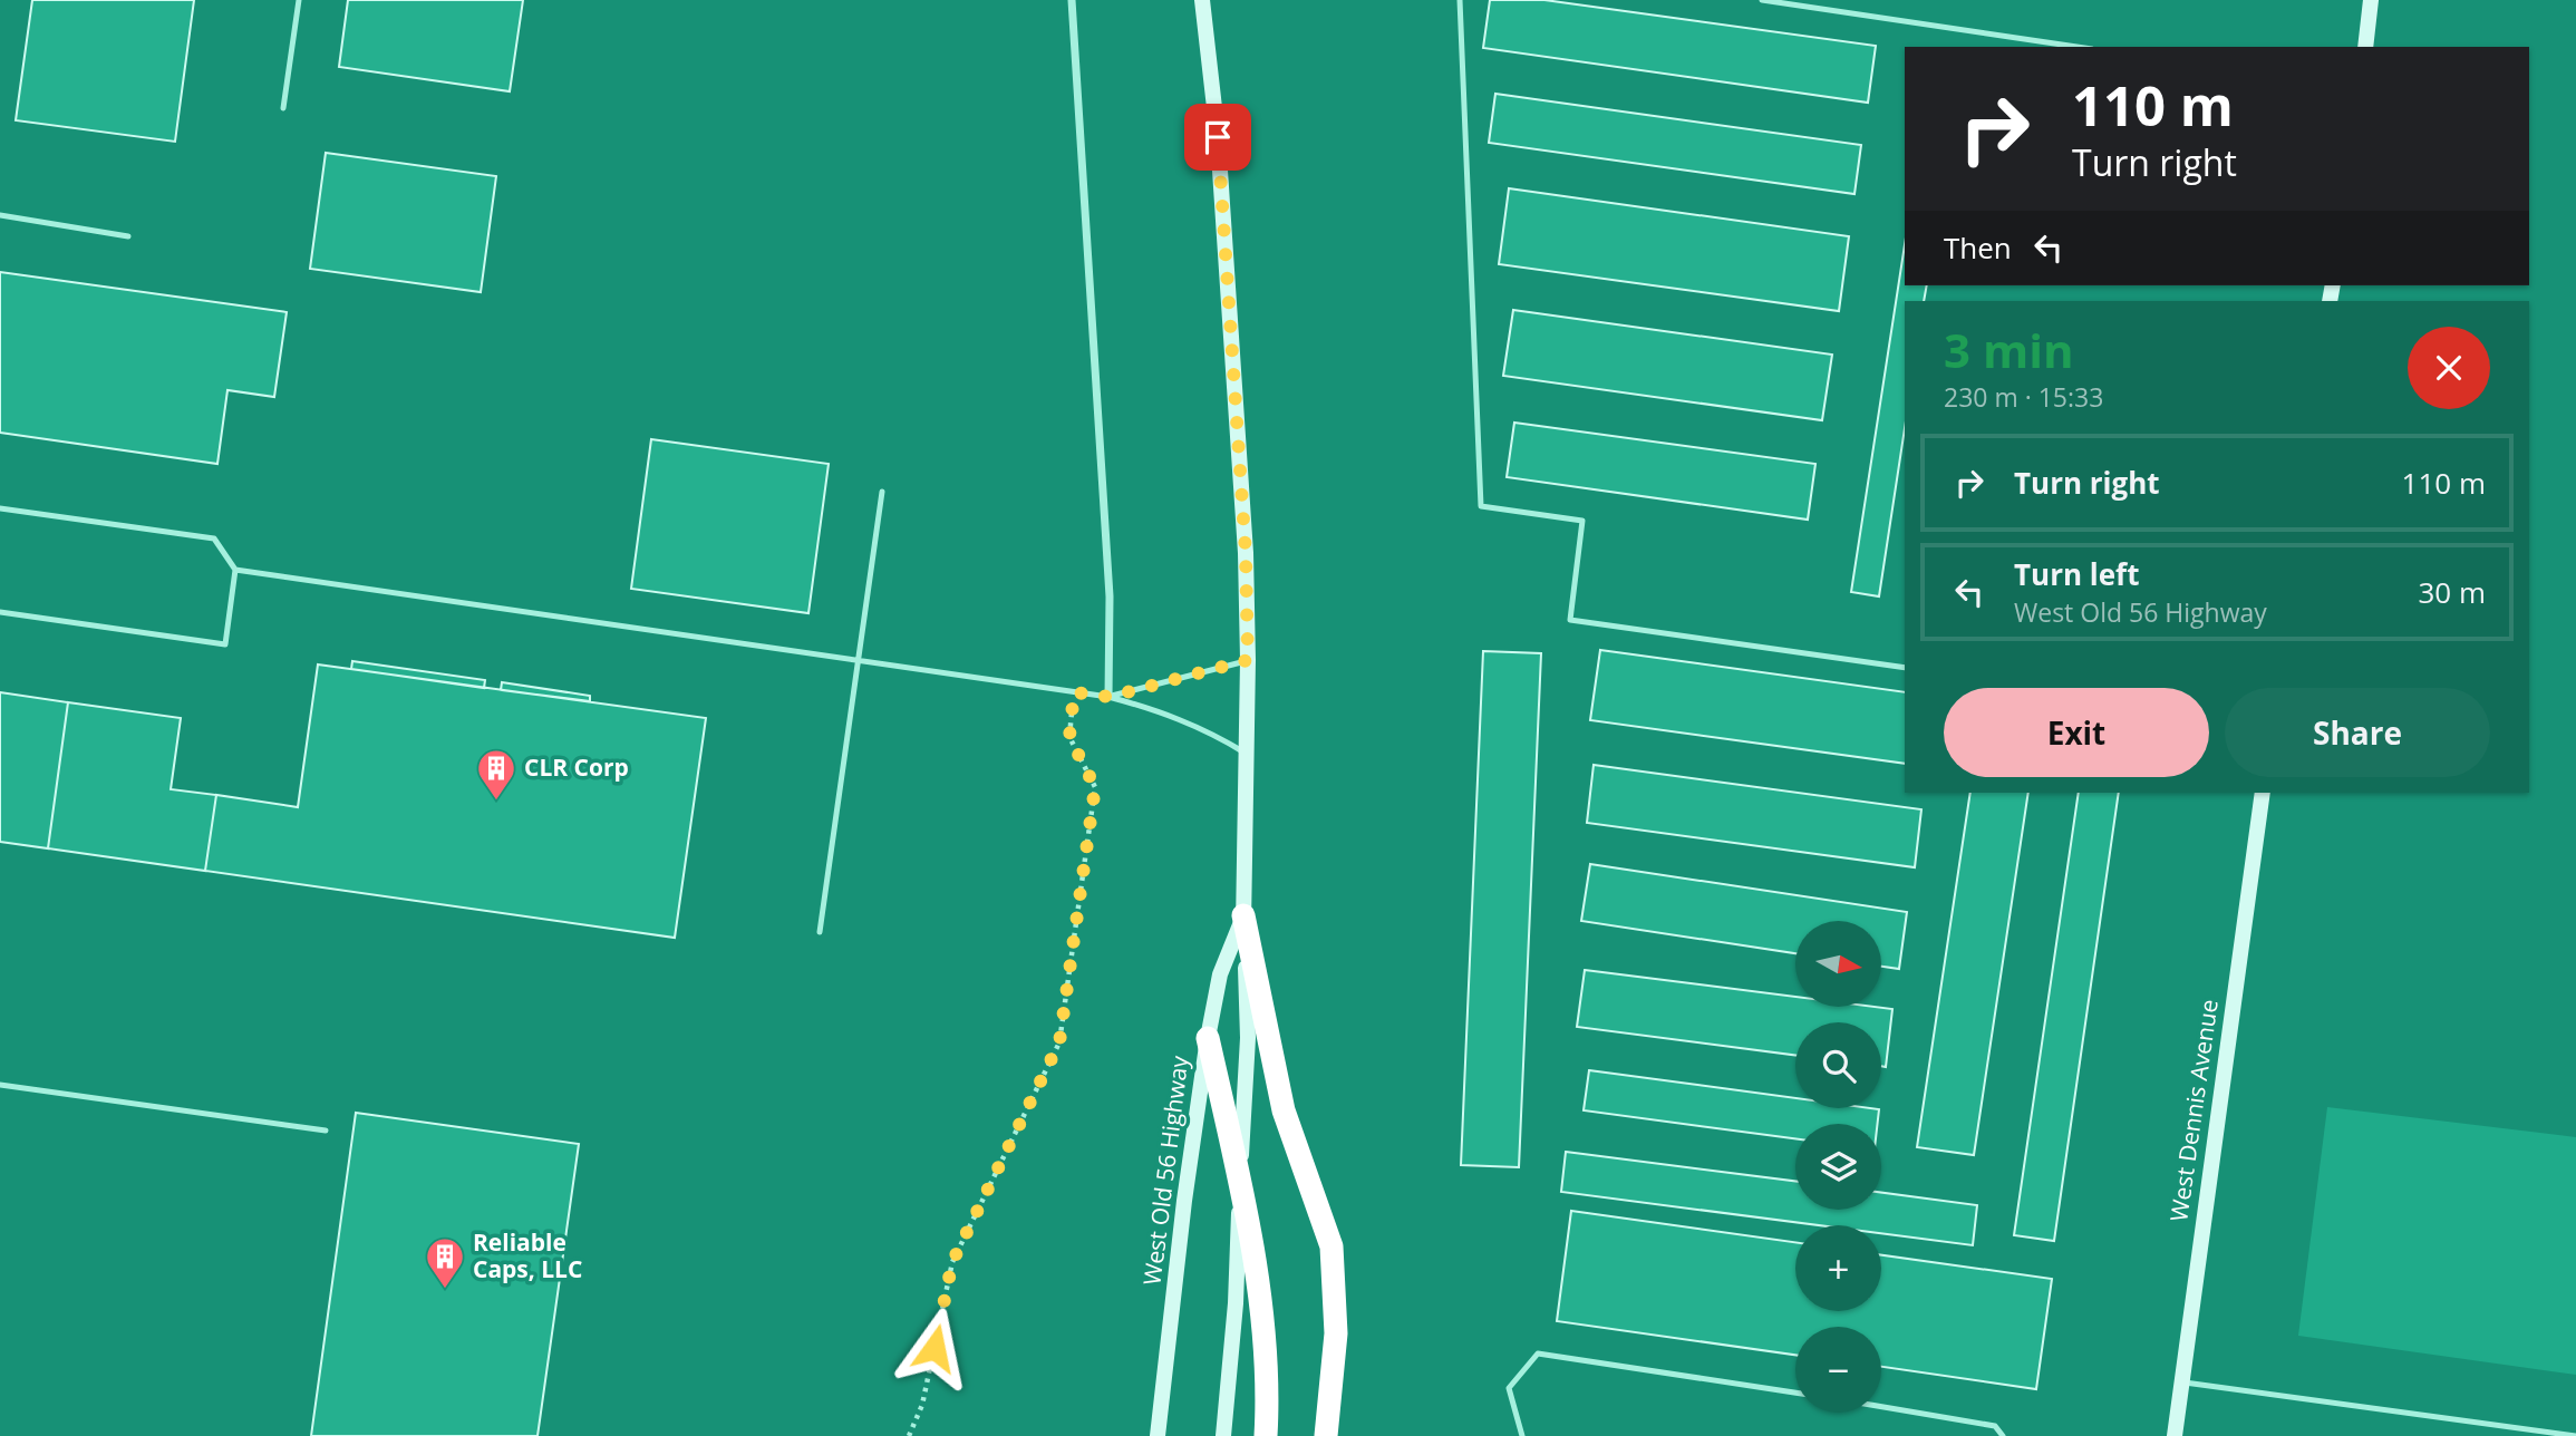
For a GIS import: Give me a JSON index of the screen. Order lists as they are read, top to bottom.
{
  "streets": {
    "main road": ["West Dennis Avenue", "West Old 56 Highway"]
  },
  "places": {
    "building": ["CLR Corp", "Reliable Caps, LLC"]
  },
  "north": "right",
  "page": {
    "turn": ["110 m", "Turn right"],
    "then": "Then",
    "heading": ["3 min", "230 m · 15:33"],
    "list": [
      {
        "name": "Turn right",
        "value": "110 m"
      },
      {
        "name": "Turn left",
        "note": "West Old 56 Highway",
        "value": "30 m"
      }
    ],
    "buttons": ["Exit", "Share"],
    "map_buttons": ["+", "−"]
  }
}
